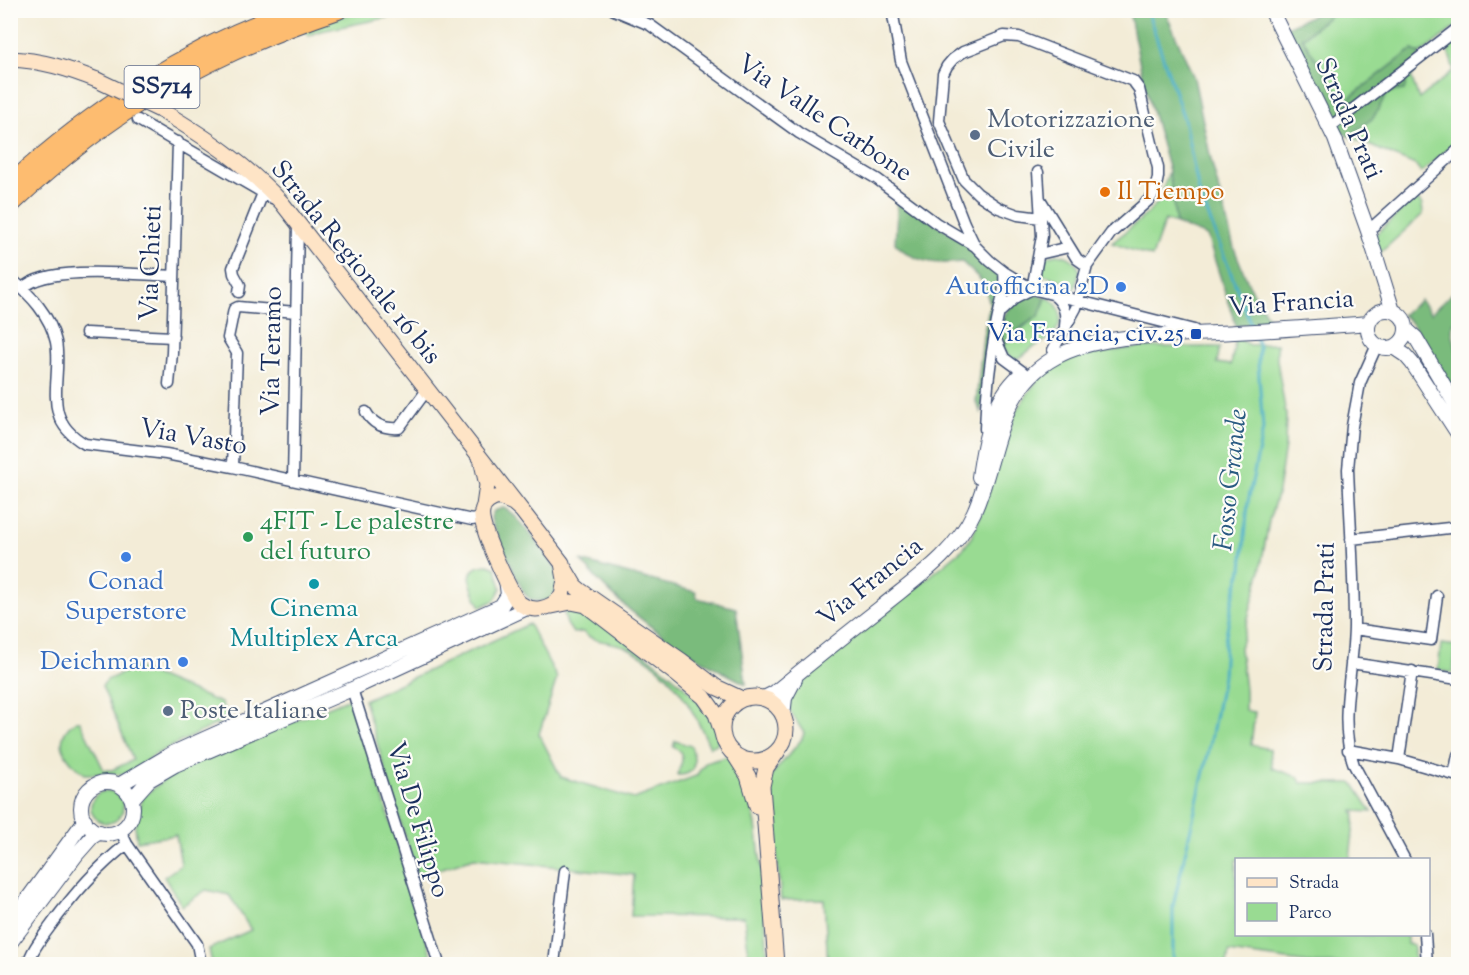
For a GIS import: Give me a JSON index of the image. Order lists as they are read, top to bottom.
{
  "streets": {
    "highway": ["SS714"],
    "main road": ["Strada Regionale 16 bis"],
    "street": [
      "Via Valle Carbone",
      "Strada Prati",
      "Via Chieti",
      "Via Francia",
      "Via Teramo",
      "Via Vasto",
      "Via De Filippo"
    ]
  },
  "crossings": [
    ["Via Valle Carbone", "Via Francia"],
    ["Strada Prati", "Via Francia"],
    ["Strada Regionale 16 bis", "Via Teramo"],
    ["Strada Regionale 16 bis", "Via Vasto"],
    ["Via Teramo", "Via Vasto"]
  ],
  "water": ["Fosso Grande"],
  "places": {
    "other": [
      "Motorizzazione Civile",
      "Il Tiempo",
      "Autofficina 2D",
      "4FIT - Le palestre del futuro",
      "Conad Superstore",
      "Cinema Multiplex Arca",
      "Deichmann",
      "Poste Italiane"
    ],
    "transit": ["Via Francia, civ.25"]
  },
  "legend": ["Strada", "Parco"]
}
